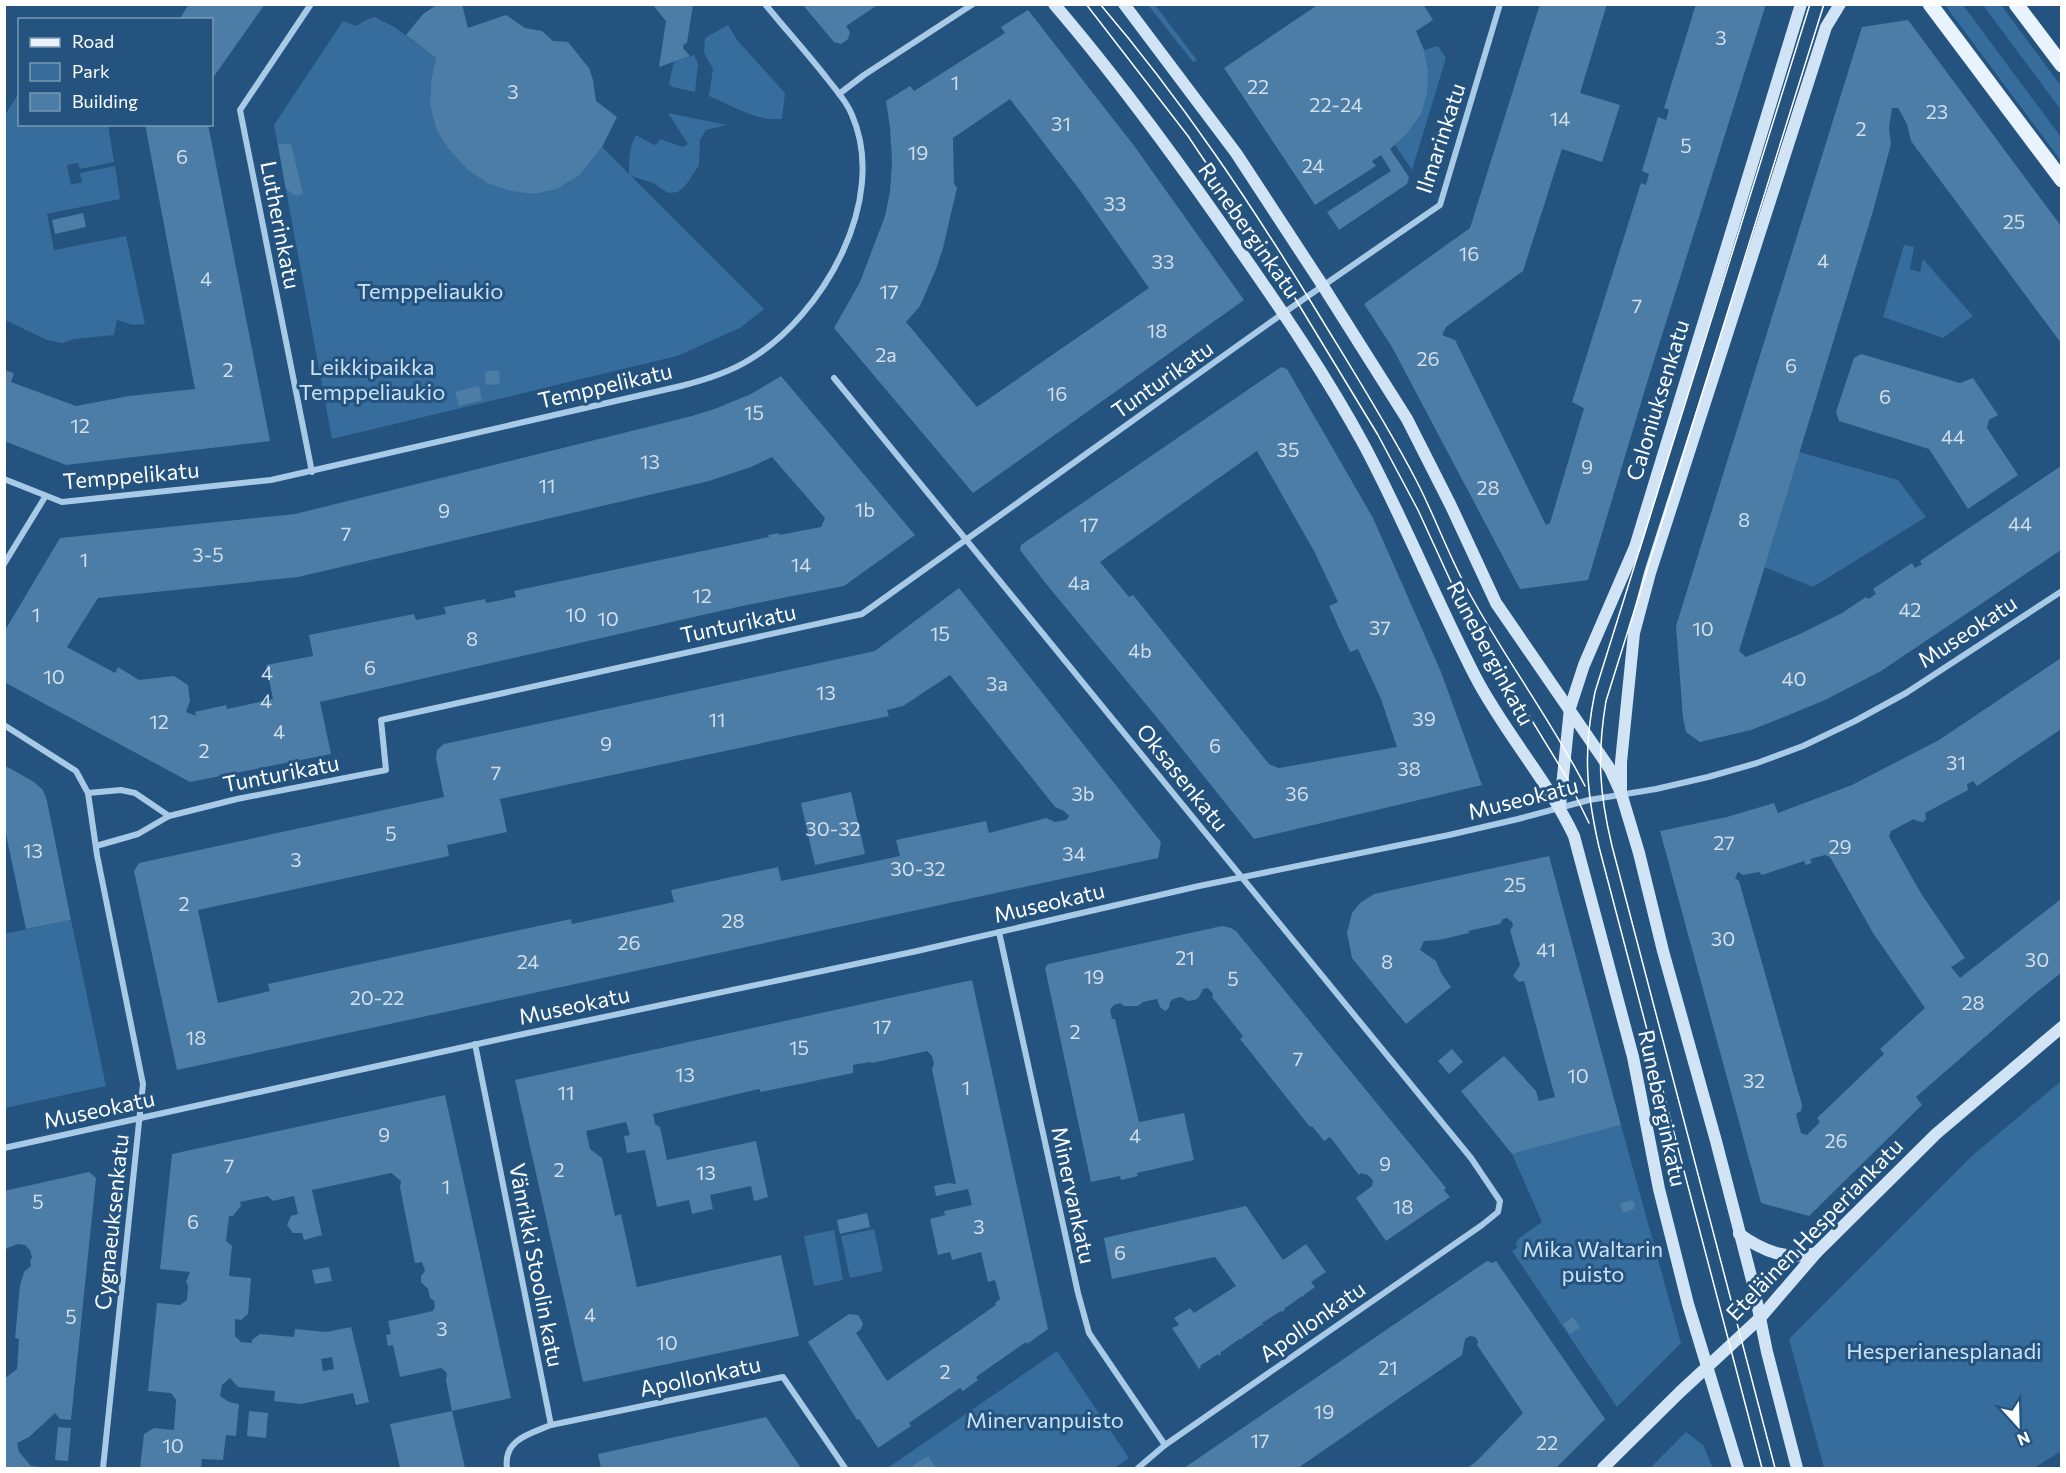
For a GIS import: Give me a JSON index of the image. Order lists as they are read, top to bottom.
{
  "streets": {
    "main road": ["Runeberginkatu", "Caloniuksenkatu", "Eteläinen Hesperiankatu"],
    "street": [
      "Ilmarinkatu",
      "Lutherinkatu",
      "Tunturikatu",
      "Temppelikatu",
      "Museokatu",
      "Oksasenkatu",
      "Minervankatu",
      "Cygnaeuksenkatu",
      "Vänrikki Stoolin katu",
      "Apollonkatu"
    ]
  },
  "crossings": [
    ["Ilmarinkatu", "Runeberginkatu"],
    ["Ilmarinkatu", "Tunturikatu"],
    ["Lutherinkatu", "Temppelikatu"],
    ["Runeberginkatu", "Tunturikatu"],
    ["Runeberginkatu", "Caloniuksenkatu"],
    ["Runeberginkatu", "Museokatu"],
    ["Runeberginkatu", "Eteläinen Hesperiankatu"],
    ["Tunturikatu", "Oksasenkatu"],
    ["Tunturikatu", "Cygnaeuksenkatu"],
    ["Caloniuksenkatu", "Museokatu"],
    ["Museokatu", "Oksasenkatu"],
    ["Museokatu", "Minervankatu"],
    ["Museokatu", "Cygnaeuksenkatu"],
    ["Museokatu", "Vänrikki Stoolin katu"],
    ["Oksasenkatu", "Apollonkatu"],
    ["Minervankatu", "Apollonkatu"],
    ["Vänrikki Stoolin katu", "Apollonkatu"]
  ],
  "parks": [
    "Temppeliaukio",
    "Leikkipaikka Temppeliaukio",
    "Mika Waltarin puisto",
    "Hesperianesplanadi",
    "Minervanpuisto"
  ],
  "house_numbers": [
    "3",
    "1",
    "22",
    "3",
    "22-24",
    "23",
    "14",
    "31",
    "2",
    "5",
    "19",
    "6",
    "24",
    "33",
    "25",
    "16",
    "4",
    "33",
    "4",
    "17",
    "7",
    "18",
    "2a",
    "26",
    "6",
    "2",
    "16",
    "6",
    "15",
    "12",
    "44",
    "35",
    "13",
    "9",
    "11",
    "28",
    "1b",
    "9",
    "8",
    "44",
    "17",
    "7",
    "3-5",
    "1",
    "14",
    "4a",
    "12",
    "42",
    "1",
    "10",
    "10",
    "37",
    "10",
    "15",
    "8",
    "4b",
    "6",
    "4",
    "10",
    "40",
    "3a",
    "13",
    "4",
    "39",
    "11",
    "12",
    "4",
    "9",
    "6",
    "2",
    "31",
    "38",
    "7",
    "3b",
    "36",
    "30-32",
    "5",
    "27",
    "29",
    "13",
    "34",
    "3",
    "30-32",
    "25",
    "2",
    "28",
    "30",
    "26",
    "41",
    "21",
    "30",
    "24",
    "8",
    "19",
    "5",
    "20-22",
    "28",
    "17",
    "2",
    "18",
    "15",
    "7",
    "13",
    "10",
    "32",
    "1",
    "11",
    "9",
    "4",
    "26",
    "9",
    "7",
    "2",
    "13",
    "1",
    "5",
    "18",
    "6",
    "3",
    "6",
    "4",
    "5",
    "3",
    "10",
    "21",
    "2",
    "19",
    "17",
    "22",
    "10"
  ],
  "legend": ["Road", "Park", "Building"],
  "north": "bottom"
}
